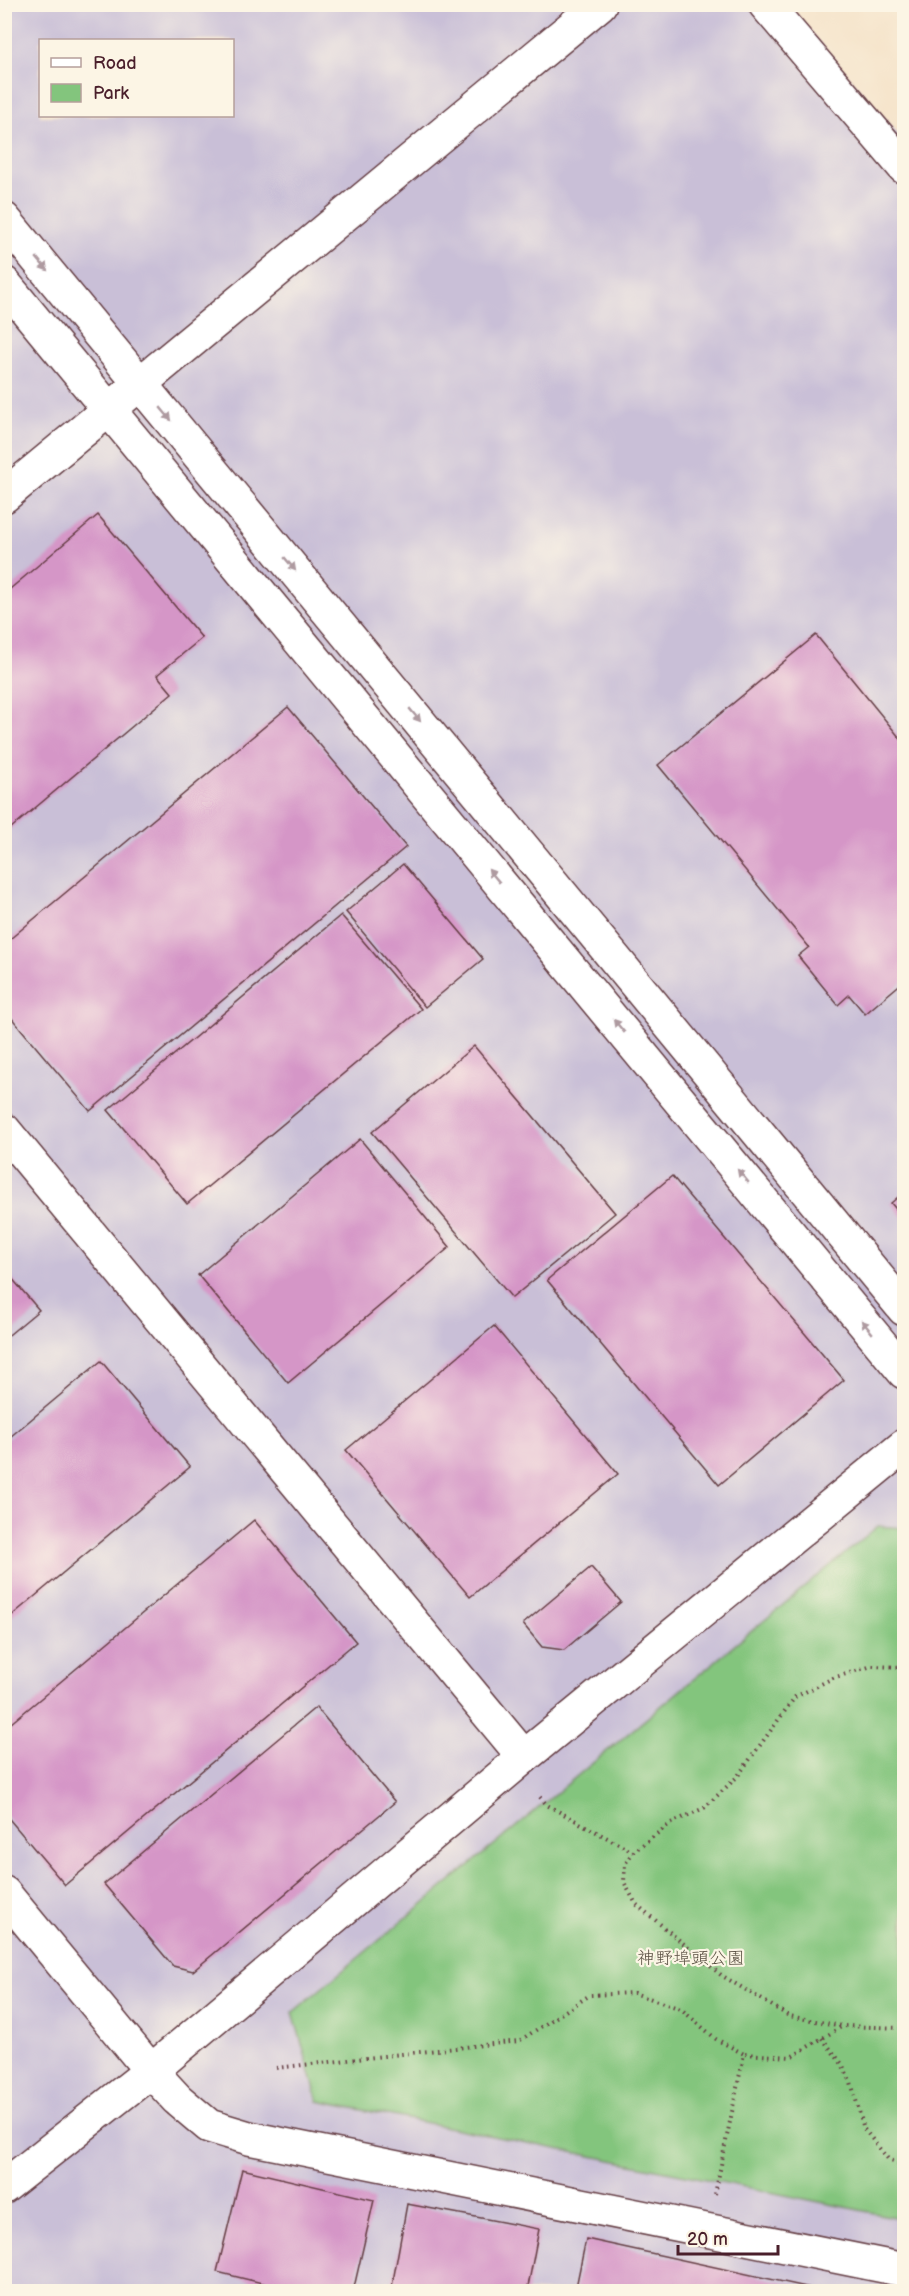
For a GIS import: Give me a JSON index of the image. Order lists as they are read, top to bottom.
{
  "parks": ["神野埠頭公園"],
  "legend": ["Road", "Park"],
  "scale_bar": "20 m"
}
